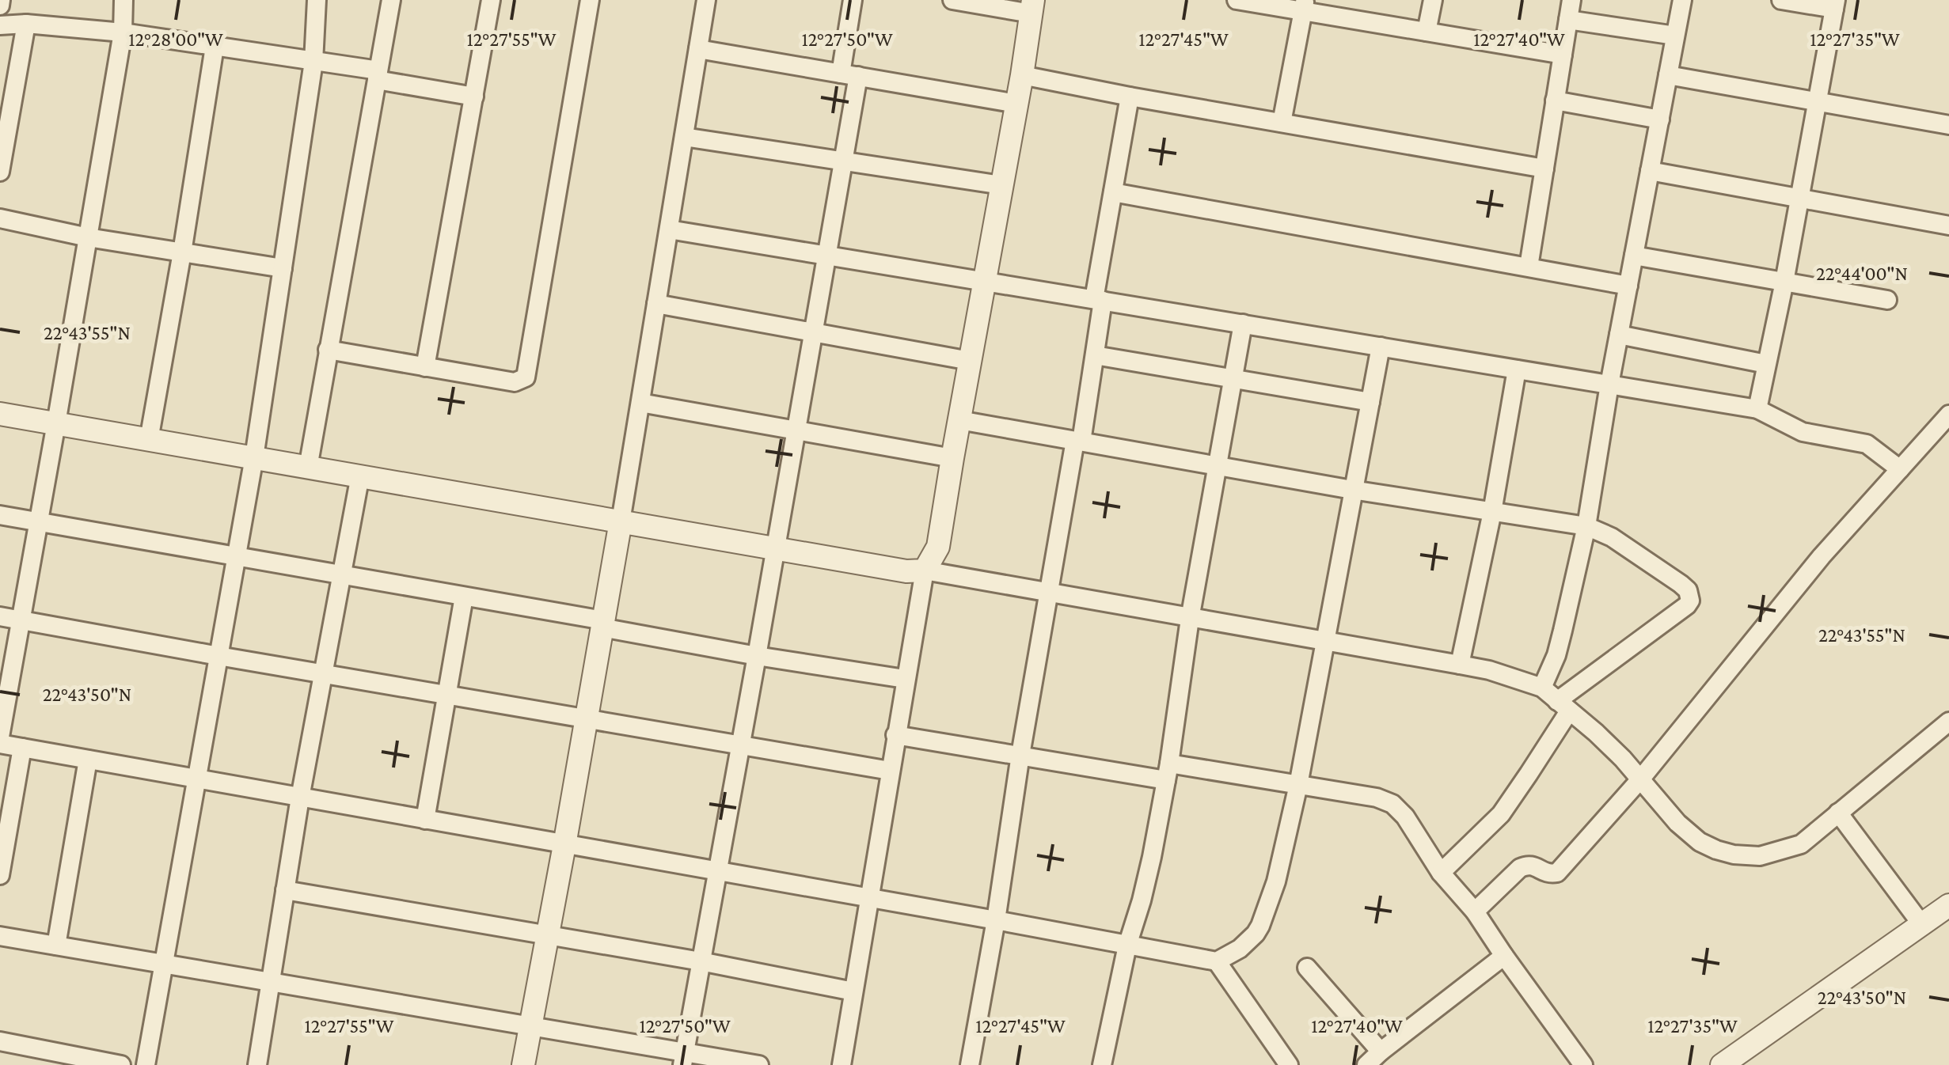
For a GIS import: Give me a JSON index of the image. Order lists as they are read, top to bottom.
{
  "coordinates": [
    "12°28'00\"W",
    "12°27'55\"W",
    "12°27'50\"W",
    "12°27'45\"W",
    "12°27'40\"W",
    "12°27'35\"W",
    "22°44'00\"N",
    "22°43'55\"N",
    "22°43'50\"N"
  ]
}
